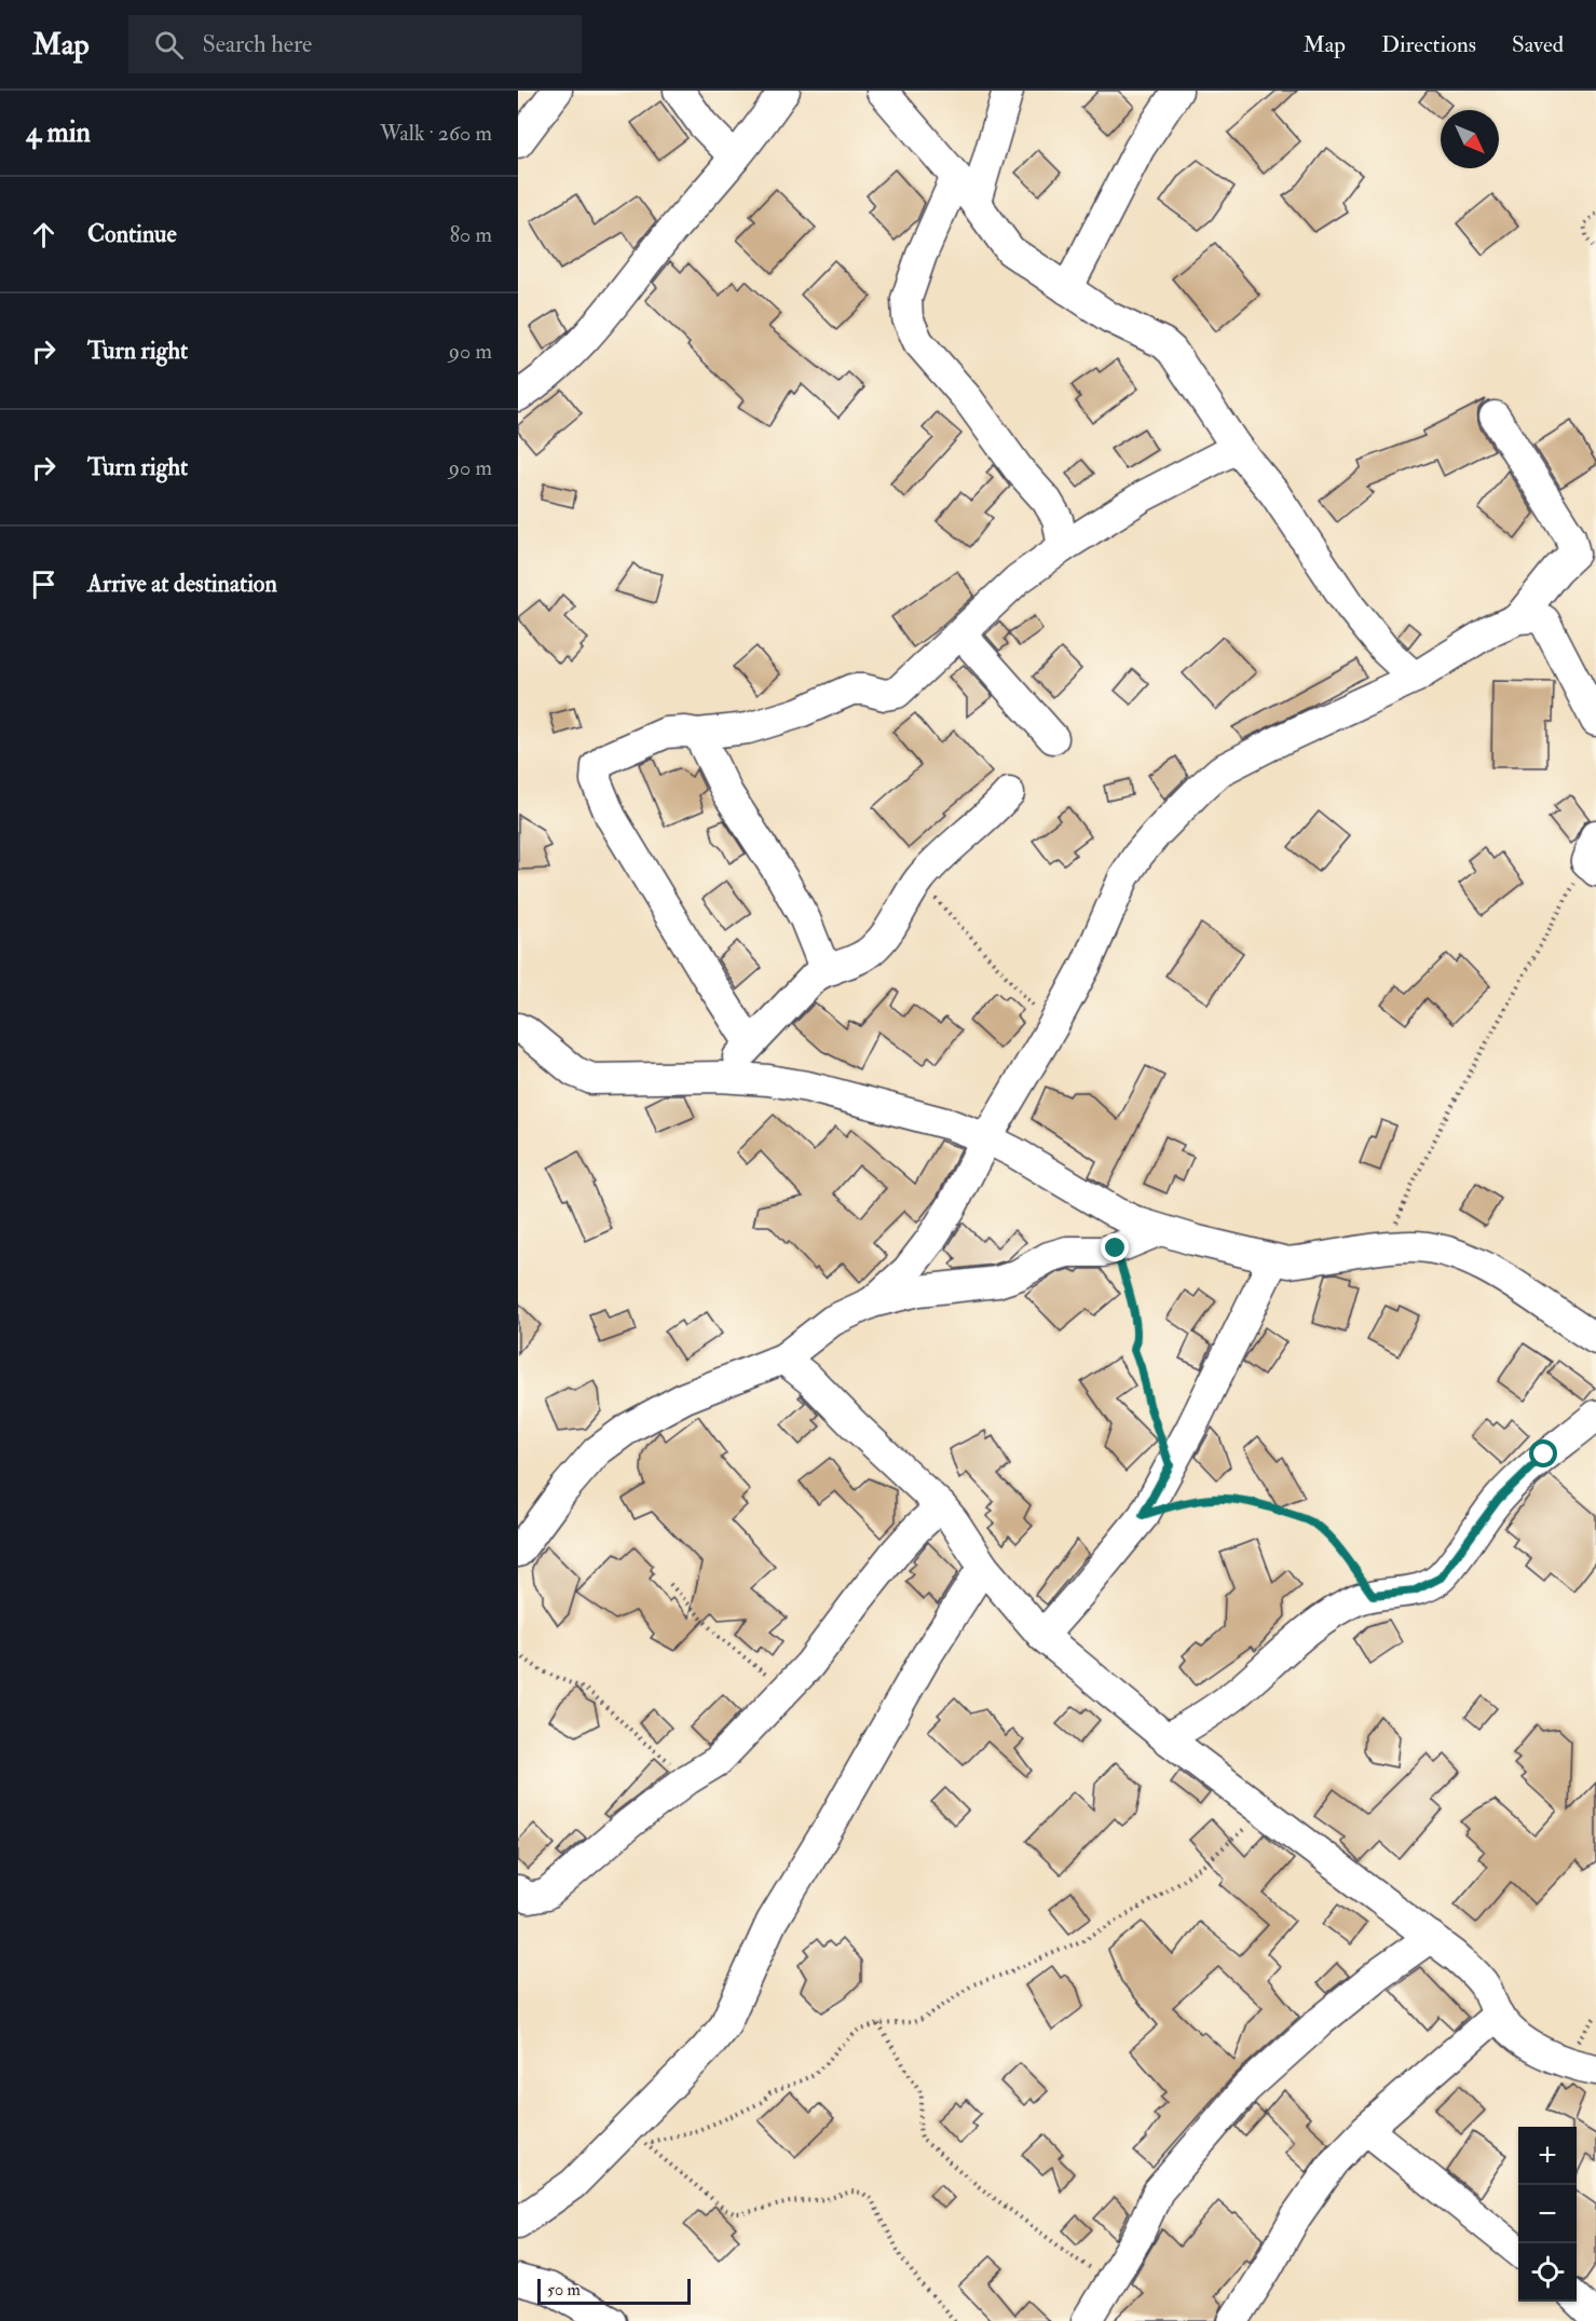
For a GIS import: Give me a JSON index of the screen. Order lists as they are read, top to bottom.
{
  "scale_bar": "50 m",
  "north": "bottom right",
  "page": {
    "header": "Map",
    "search": "Search here",
    "nav": ["Map", "Directions", "Saved"],
    "heading": ["4 min", "Walk · 260 m"],
    "list": [
      ["Continue", "80 m"],
      ["Turn right", "90 m"],
      ["Turn right", "90 m"],
      "Arrive at destination"
    ],
    "map_buttons": ["+", "−"],
    "scale": "50 m"
  }
}
